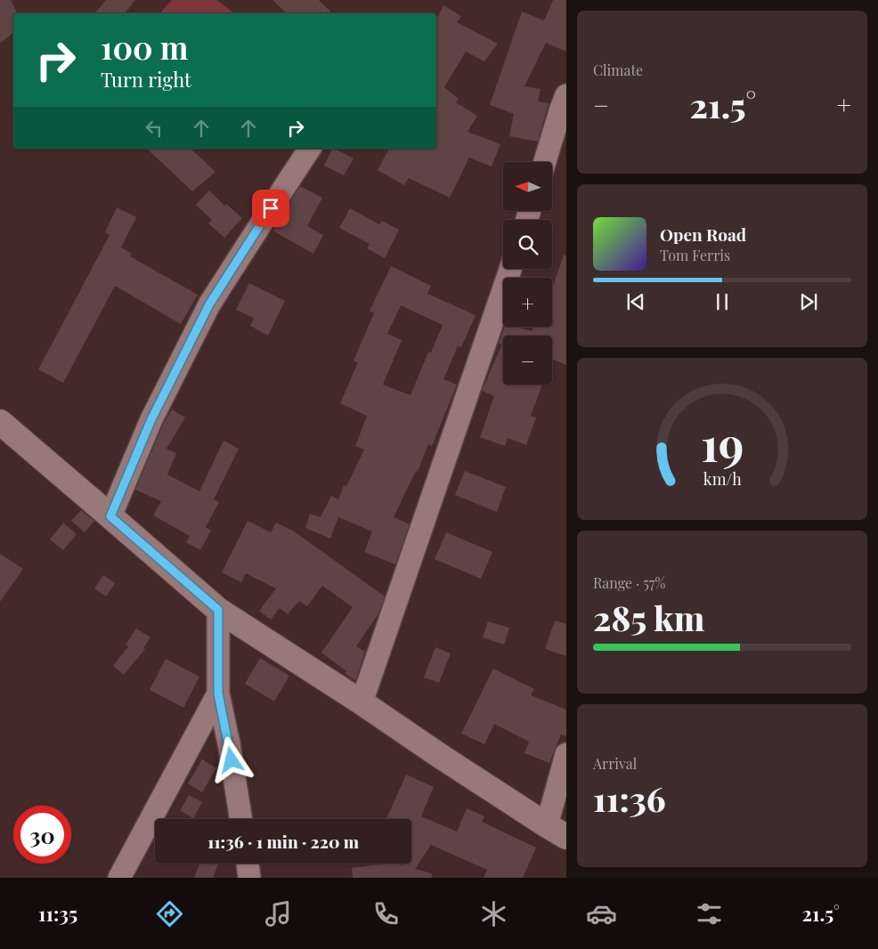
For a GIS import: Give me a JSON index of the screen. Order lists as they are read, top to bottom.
{
  "north": "left",
  "page": {
    "tile": [
      "Climate",
      ["Range · 57%", "285 km"],
      ["Arrival", "11:36"]
    ],
    "turn": ["100 m", "Turn right"],
    "heat": ["−", "21.5°", "+"],
    "map_buttons": ["+", "−"],
    "song": ["Open Road", "Tom Ferris"],
    "limit": "30",
    "trip": "11:36 · 1 min · 220 m",
    "tabs": ["11:35", "21.5°"],
    "gauge": ["19", "km/h"]
  }
}
